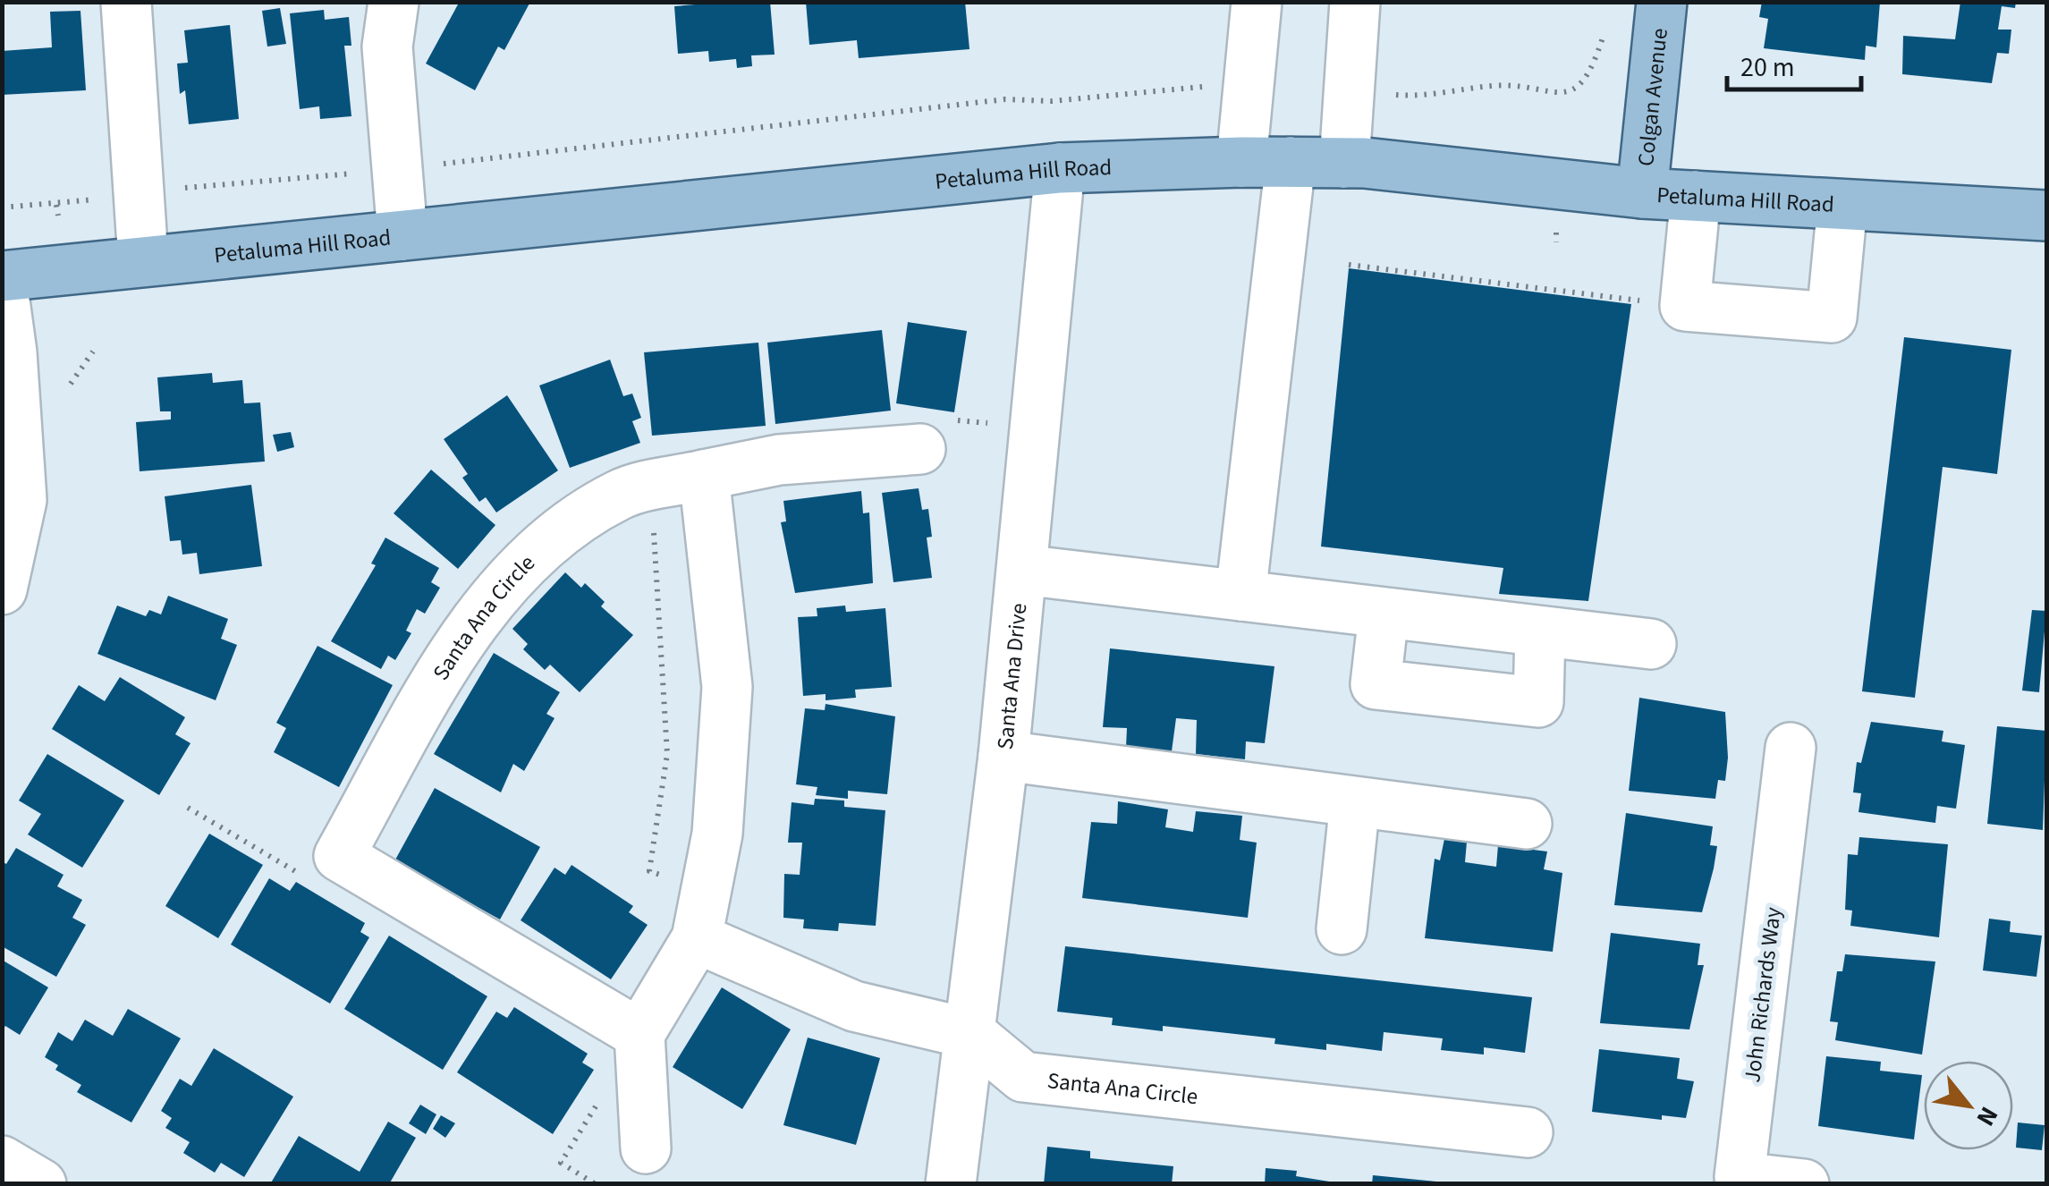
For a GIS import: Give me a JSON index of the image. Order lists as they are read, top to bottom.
{
  "streets": {
    "main road": ["Colgan Avenue", "Petaluma Hill Road"],
    "street": ["Santa Ana Circle", "Santa Ana Drive", "John Richards Way"]
  },
  "crossings": [
    ["Colgan Avenue", "Petaluma Hill Road"],
    ["Petaluma Hill Road", "Santa Ana Drive"],
    ["Santa Ana Circle", "Santa Ana Drive"]
  ],
  "scale_bar": "20 m",
  "north": "bottom right"
}
